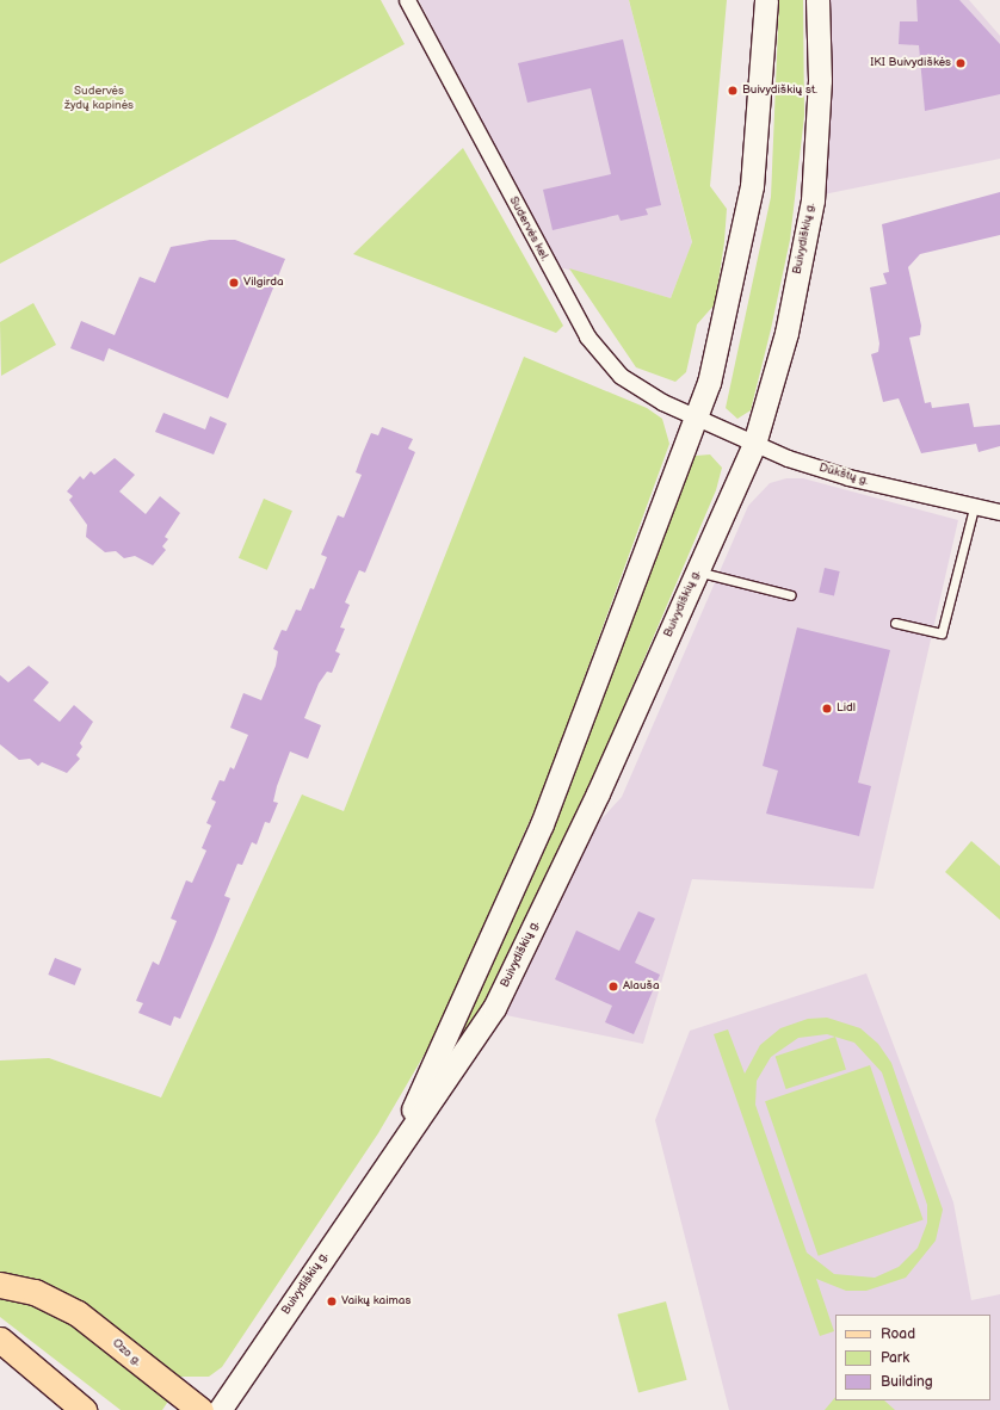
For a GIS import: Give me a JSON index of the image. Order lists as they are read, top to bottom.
{
  "streets": {
    "main road": ["Buivydiškių g.", "Ozo g."],
    "street": ["Sudervės kel.", "Dūkštų g."]
  },
  "crossings": [
    ["Sudervės kel.", "Buivydiškių g."],
    ["Sudervės kel.", "Dūkštų g."],
    ["Buivydiškių g.", "Dūkštų g."]
  ],
  "parks": ["Sudervės žydų kapinės"],
  "places": [
    "IKI Buivydiškės",
    "Buivydiškių st.",
    "Vilgirda",
    "Lidl",
    "Alauša",
    "Vaikų kaimas"
  ],
  "legend": ["Road", "Park", "Building"]
}
